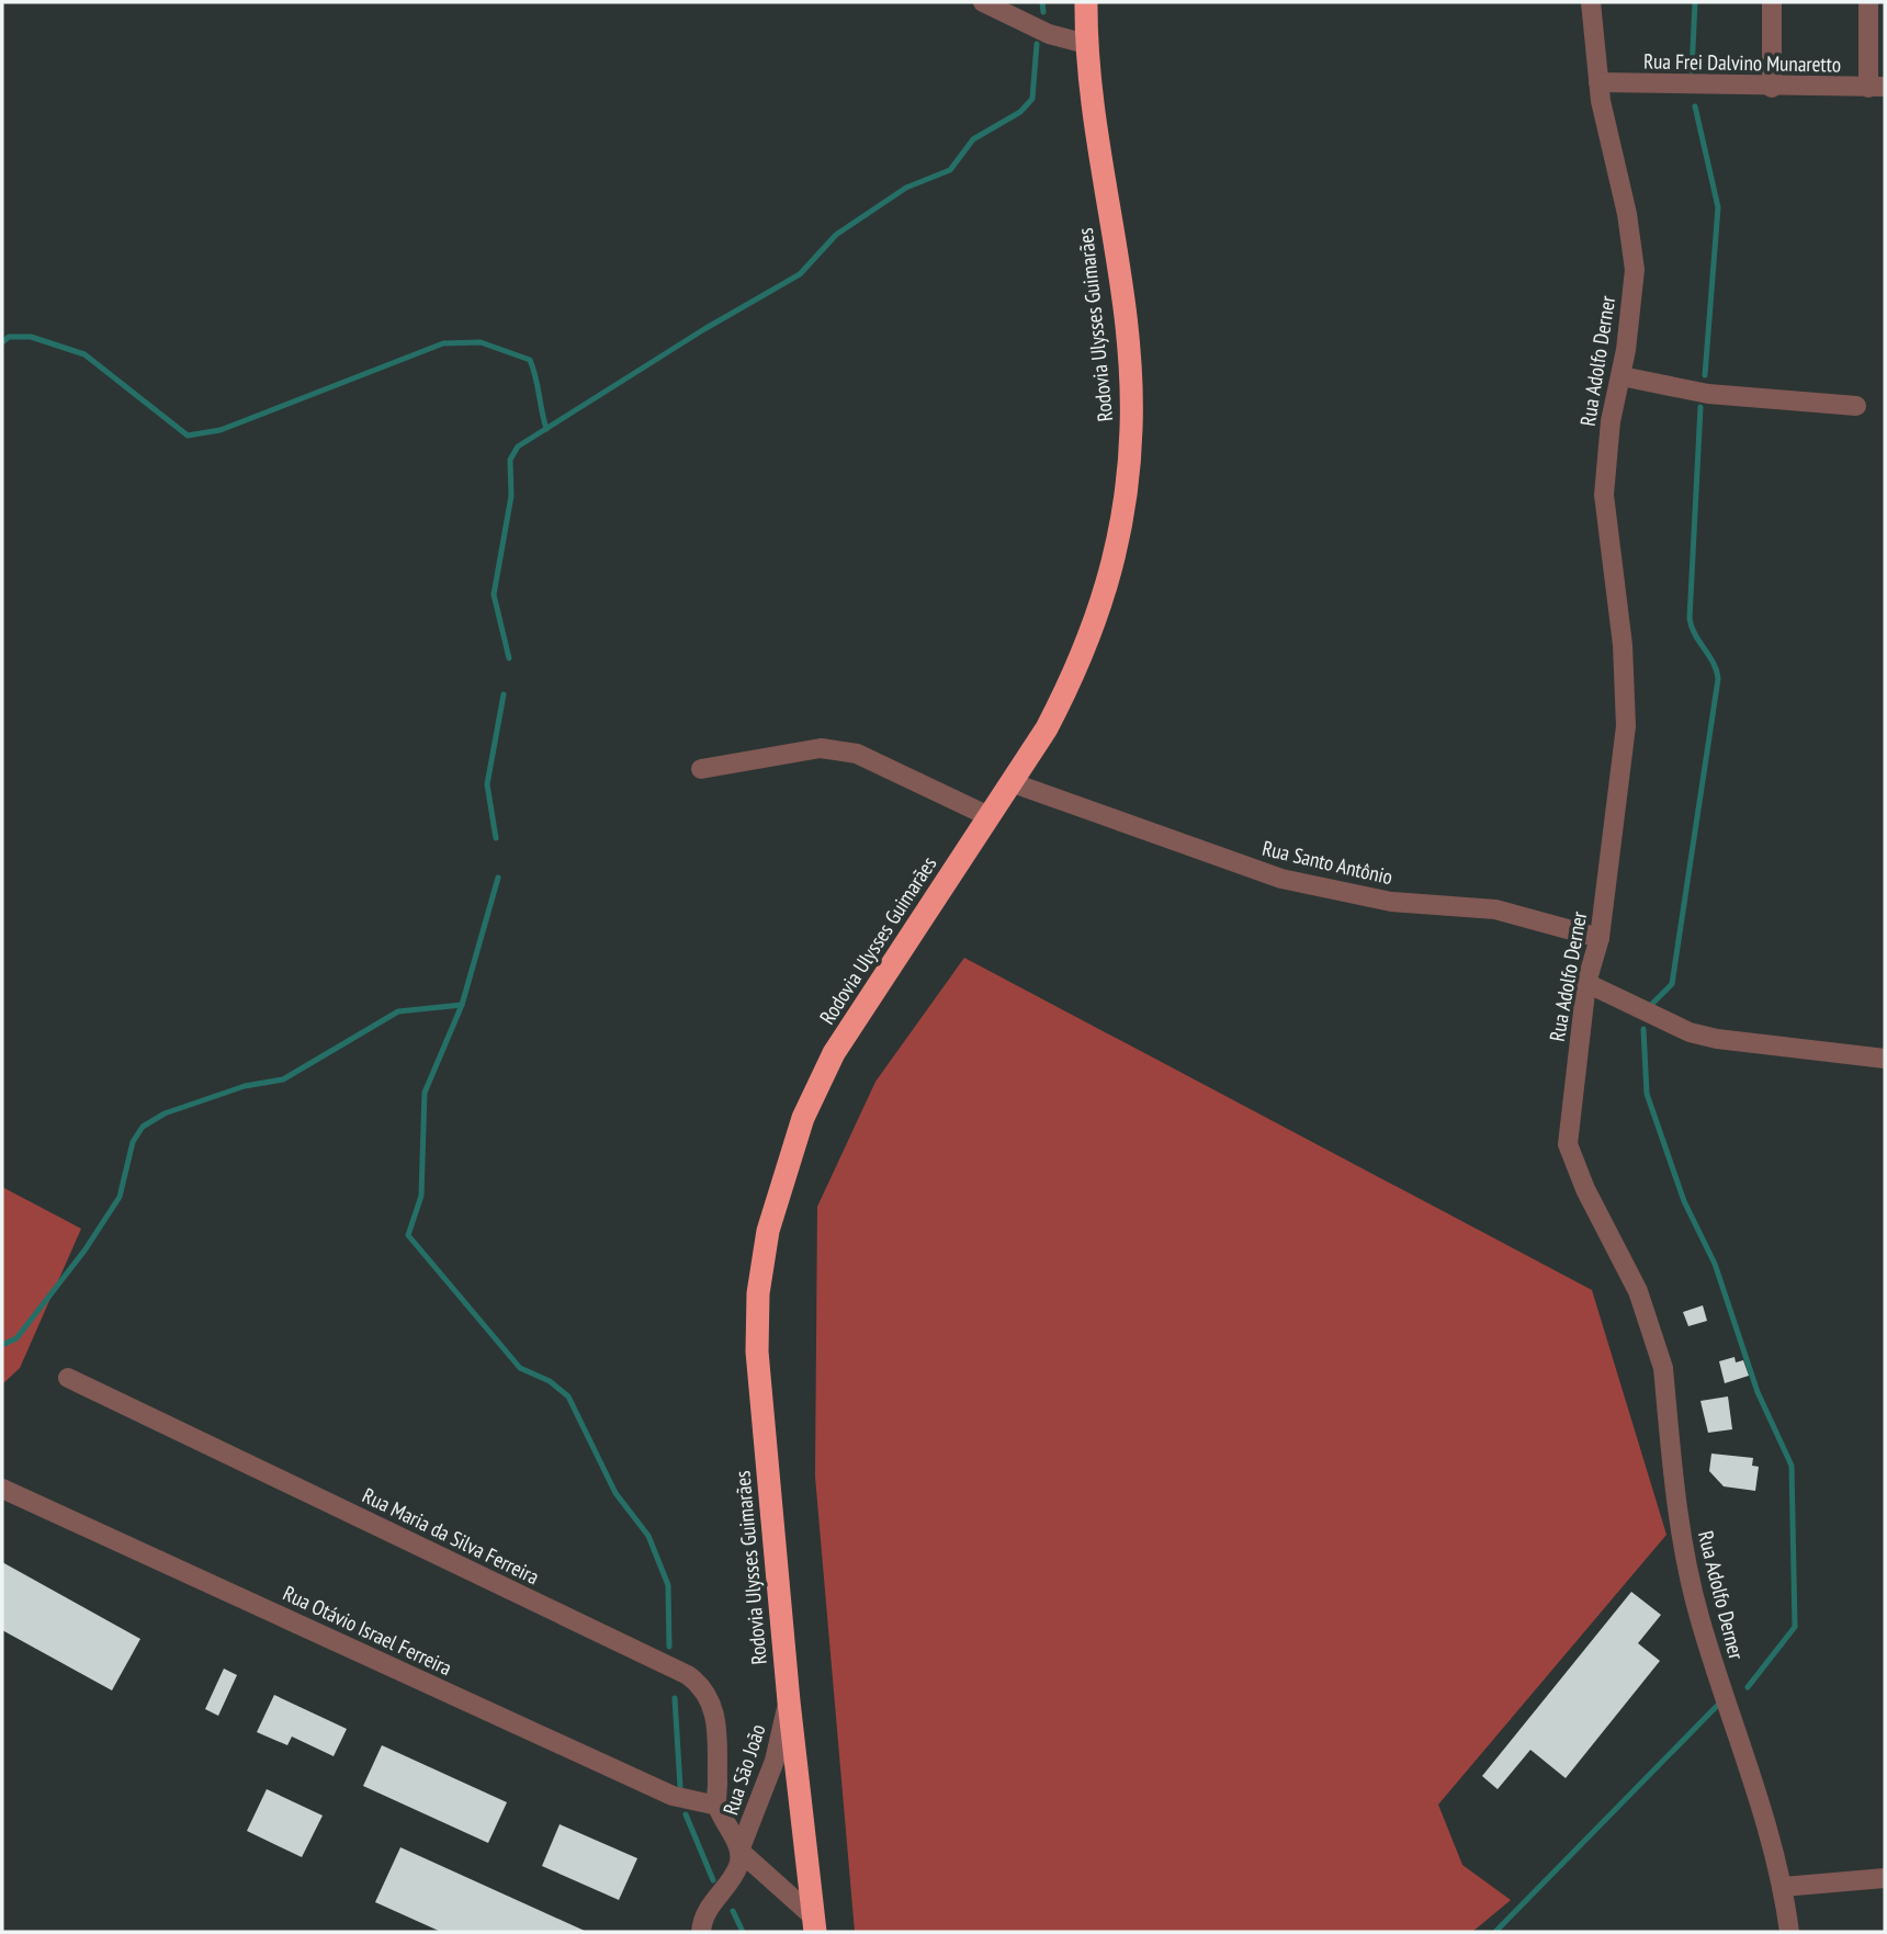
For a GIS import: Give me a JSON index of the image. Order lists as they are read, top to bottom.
{
  "streets": {
    "highway": ["Rodovia Ulysses Guimarães"],
    "street": [
      "Rua Frei Dalvino Munaretto",
      "Rua Adolfo Derner",
      "Rua Santo Antônio",
      "Rua Maria da Silva Ferreira",
      "Rua Otávio Israel Ferreira",
      "Rua São João"
    ]
  },
  "crossings": [
    ["Rua Frei Dalvino Munaretto", "Rua Adolfo Derner"],
    ["Rodovia Ulysses Guimarães", "Rua Santo Antônio"],
    ["Rodovia Ulysses Guimarães", "Rua São João"],
    ["Rua Adolfo Derner", "Rua Santo Antônio"],
    ["Rua Maria da Silva Ferreira", "Rua Otávio Israel Ferreira"],
    ["Rua Maria da Silva Ferreira", "Rua São João"],
    ["Rua Otávio Israel Ferreira", "Rua São João"]
  ]
}
